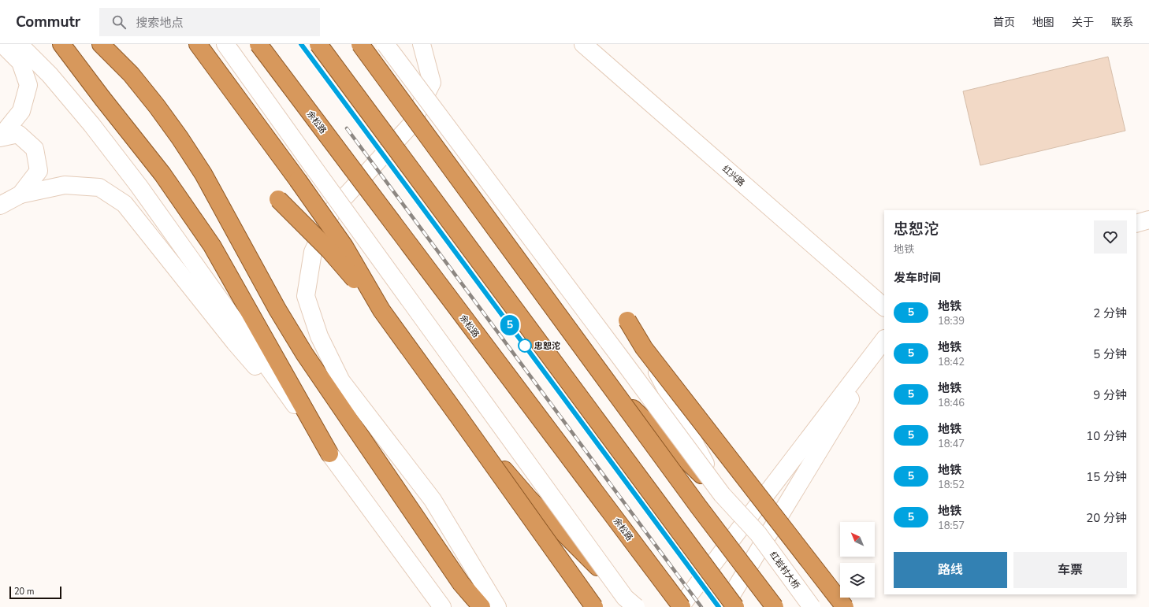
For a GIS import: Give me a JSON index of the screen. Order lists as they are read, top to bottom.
{
  "streets": {
    "highway": ["余松路"],
    "main road": ["红兴路", "红岩村大桥"]
  },
  "places": ["忠恕沱"],
  "lines": ["metro line 5"],
  "scale_bar": "20 m",
  "north": "top left",
  "page": {
    "header": "Commutr",
    "search": "搜索地点",
    "nav": [
      "首页",
      "地图",
      "关于",
      "联系"
    ],
    "on_map": "5",
    "heading": [
      ["忠恕沱", "地铁"],
      "发车时间"
    ],
    "list": [
      {
        "mark": "5",
        "name": "地铁",
        "note": "18:39",
        "value": "2 分钟"
      },
      {
        "mark": "5",
        "name": "地铁",
        "note": "18:42",
        "value": "5 分钟"
      },
      {
        "mark": "5",
        "name": "地铁",
        "note": "18:46",
        "value": "9 分钟"
      },
      {
        "mark": "5",
        "name": "地铁",
        "note": "18:47",
        "value": "10 分钟"
      },
      {
        "mark": "5",
        "name": "地铁",
        "note": "18:52",
        "value": "15 分钟"
      },
      {
        "mark": "5",
        "name": "地铁",
        "note": "18:57",
        "value": "20 分钟"
      }
    ],
    "buttons": ["路线", "车票"],
    "scale": "20 m"
  }
}
